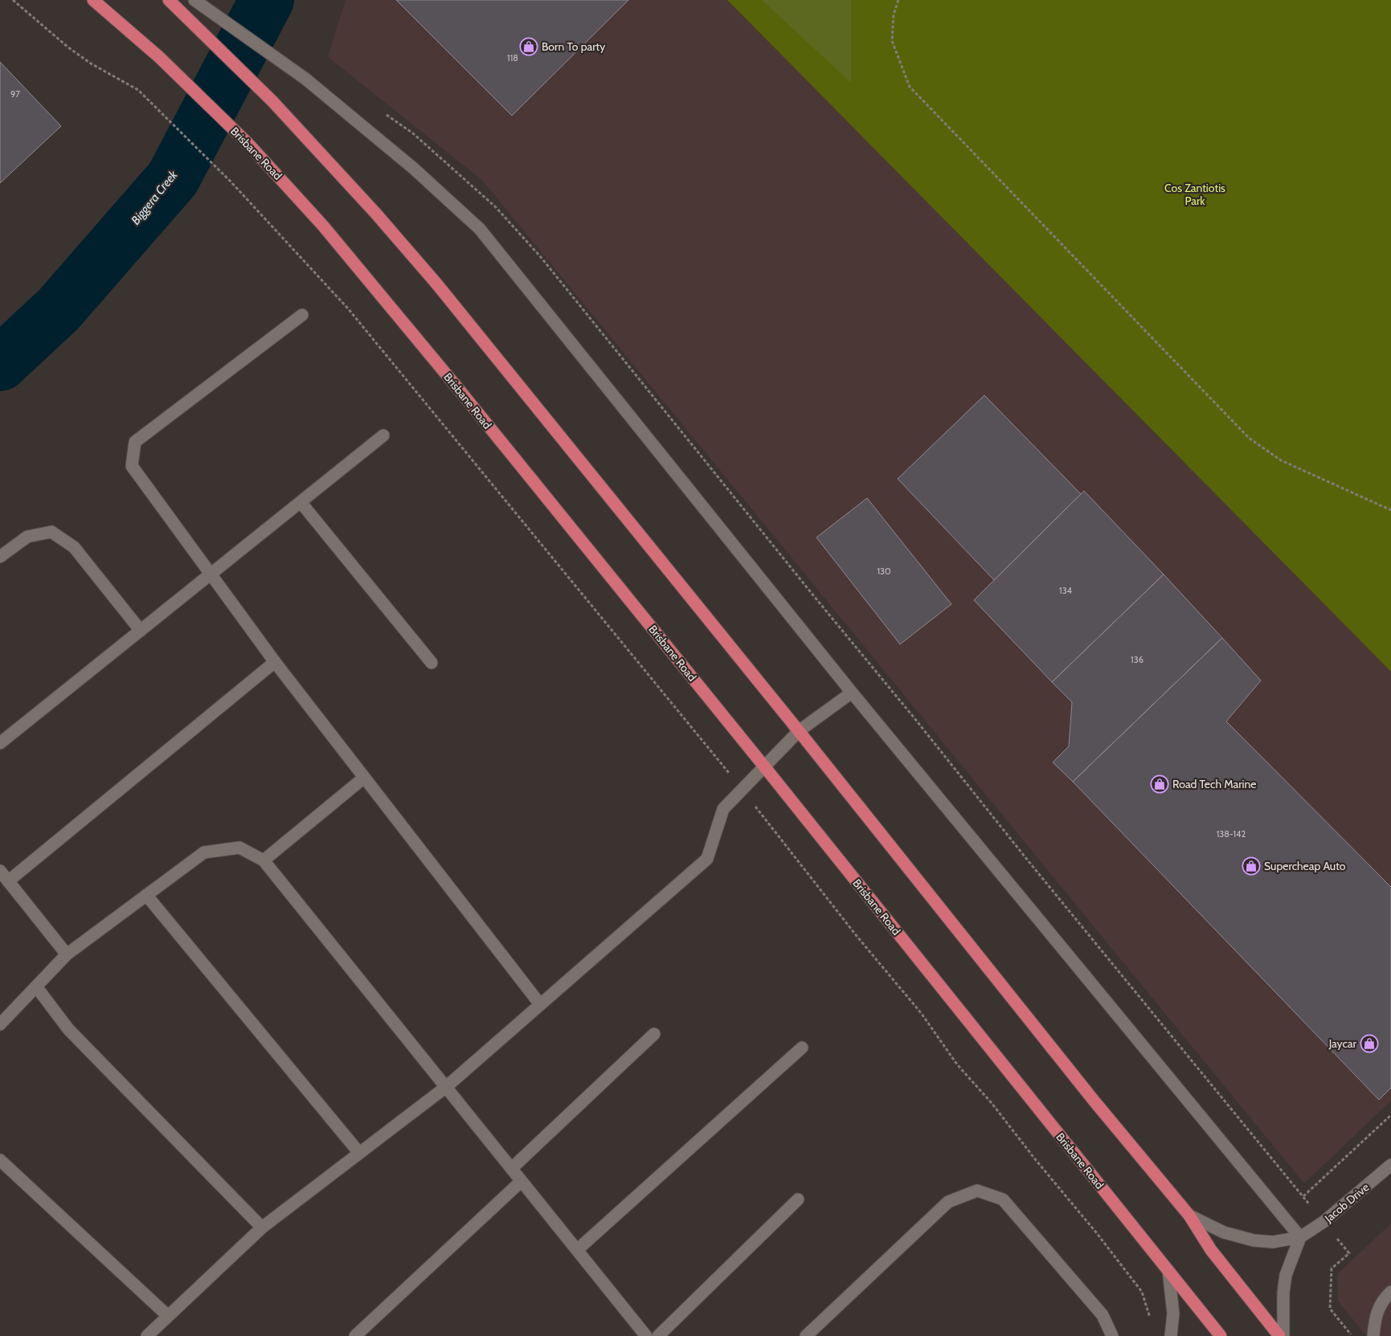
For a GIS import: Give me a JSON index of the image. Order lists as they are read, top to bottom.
{
  "streets": {
    "highway": ["Brisbane Road"],
    "street": ["Jacob Drive"]
  },
  "water": ["Biggera Creek"],
  "parks": ["Cos Zantiotis Park"],
  "places": {
    "shop": [
      "Born To party",
      "Road Tech Marine",
      "Supercheap Auto",
      "Jaycar"
    ]
  },
  "house_numbers": [
    "118",
    "97",
    "130",
    "134",
    "136",
    "138-142"
  ]
}
